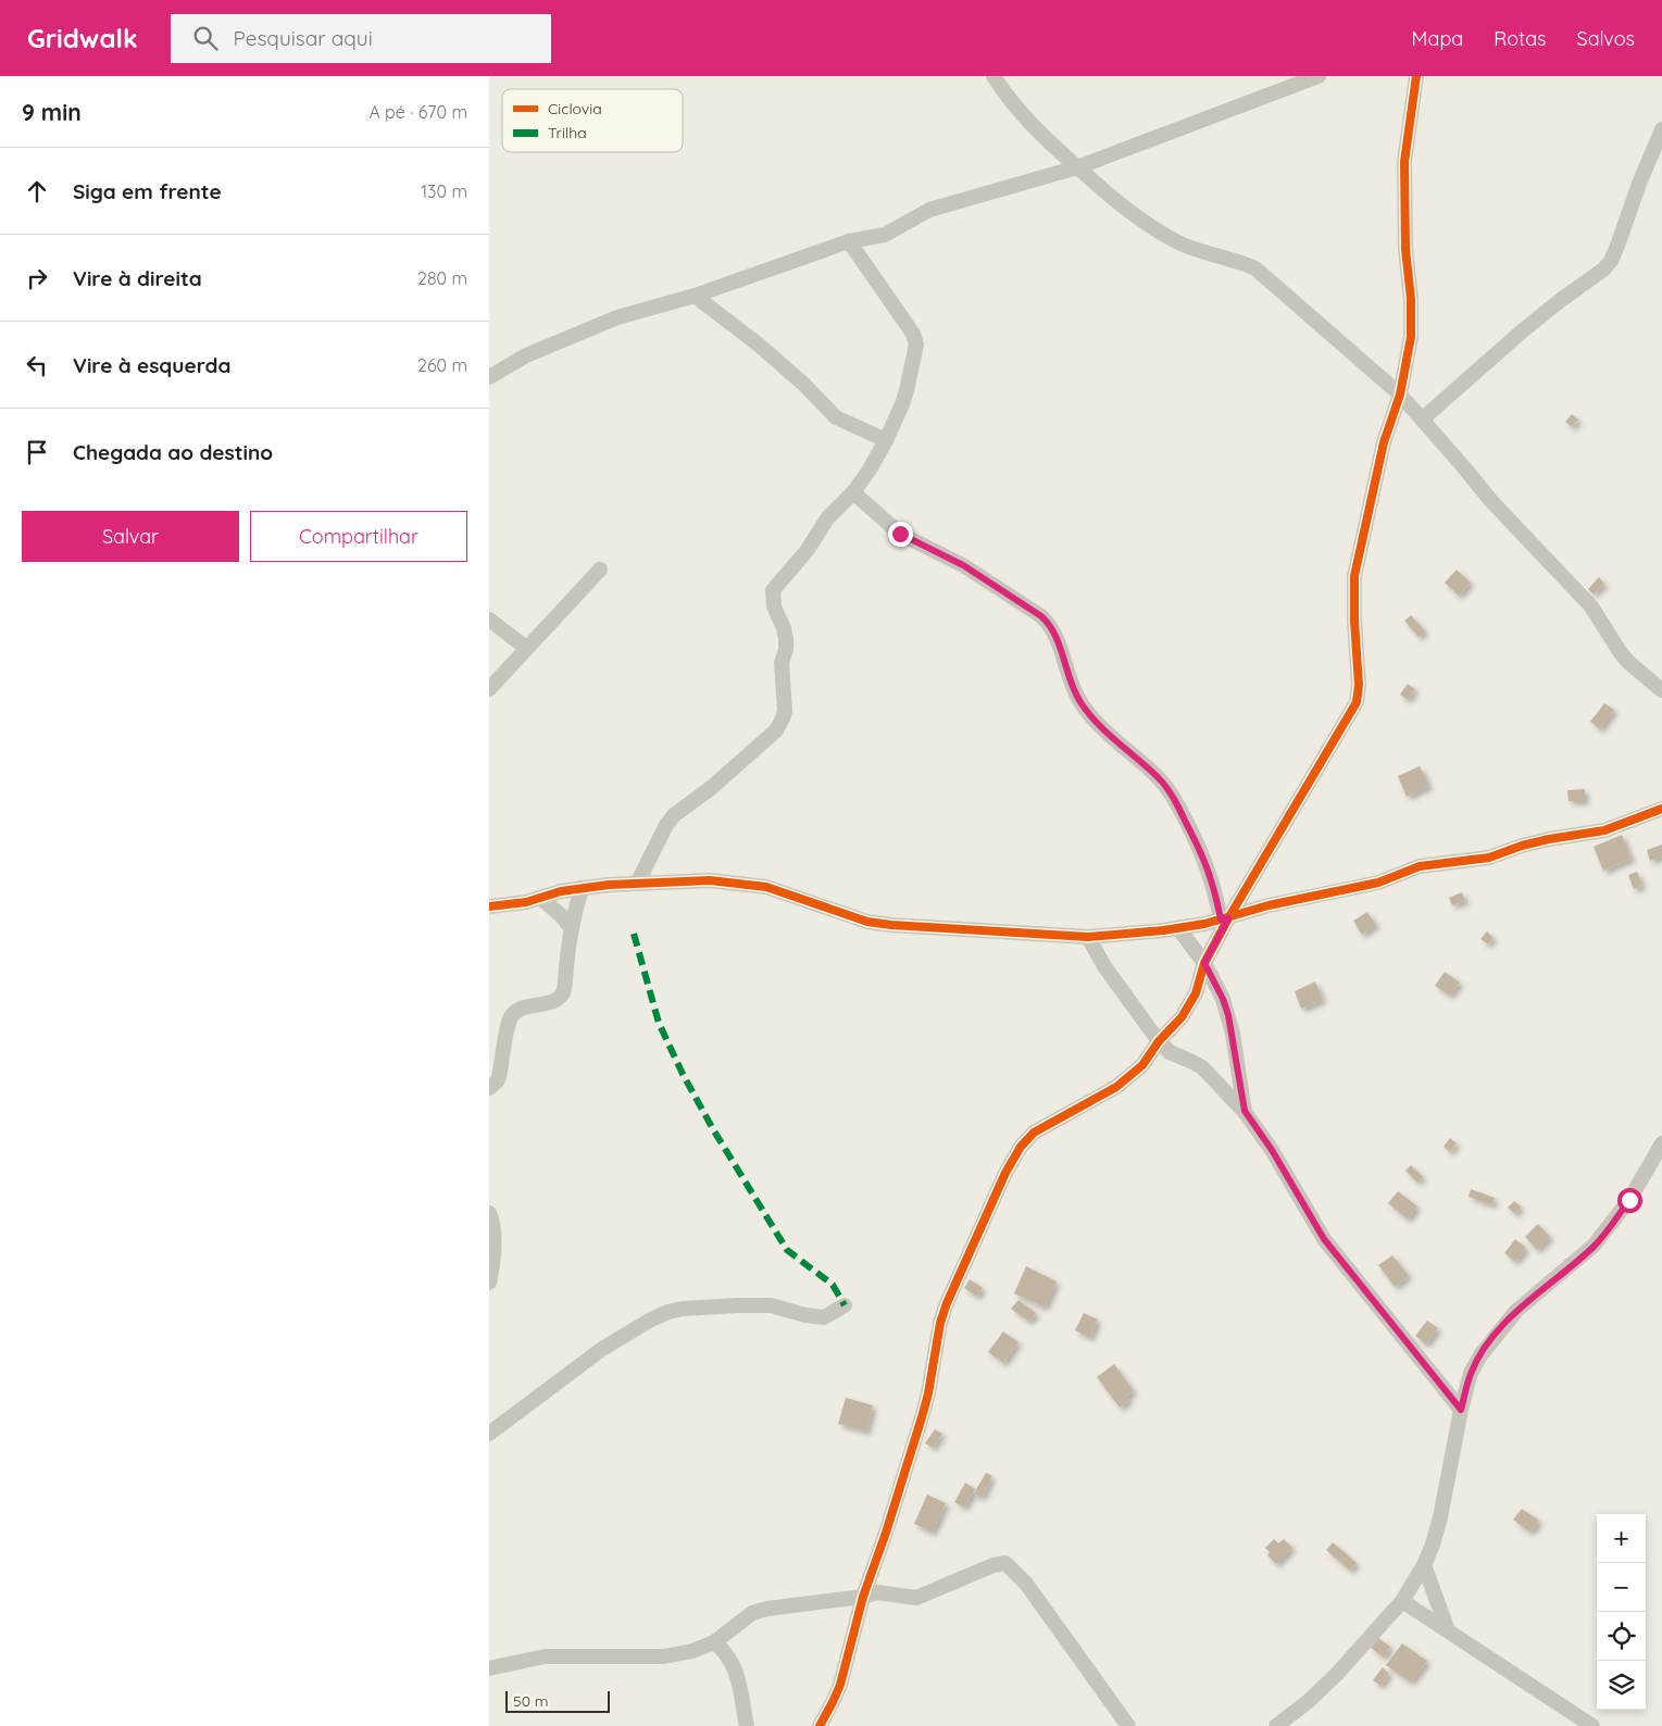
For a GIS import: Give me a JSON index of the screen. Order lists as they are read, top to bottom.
{
  "legend": ["Ciclovia", "Trilha"],
  "scale_bar": "50 m",
  "page": {
    "header": "Gridwalk",
    "search": "Pesquisar aqui",
    "nav": ["Mapa", "Rotas", "Salvos"],
    "heading": ["9 min", "A pé · 670 m"],
    "list": [
      ["Siga em frente", "130 m"],
      ["Vire à direita", "280 m"],
      ["Vire à esquerda", "260 m"],
      "Chegada ao destino"
    ],
    "buttons": ["Salvar", "Compartilhar"],
    "map_buttons": ["+", "−"],
    "scale": "50 m"
  }
}
